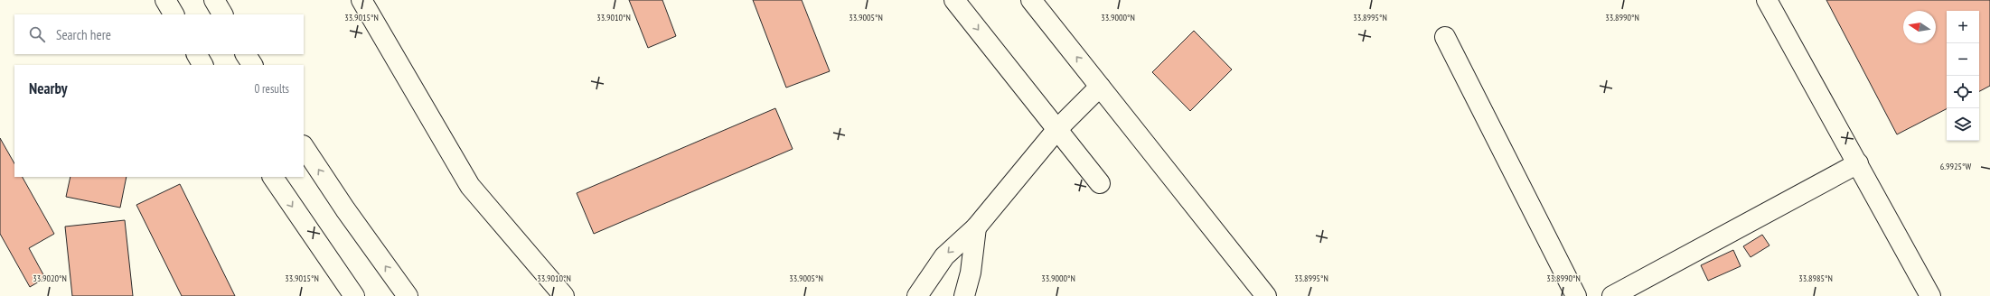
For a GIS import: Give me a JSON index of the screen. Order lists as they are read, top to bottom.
{
  "north": "left",
  "page": {
    "map_buttons": ["+", "−"],
    "search": "Search here",
    "heading": ["Nearby", "0 results"]
  },
  "coordinates": [
    "33.9015°N",
    "33.9010°N",
    "33.9005°N",
    "33.9000°N",
    "33.8995°N",
    "33.8990°N",
    "6.9925°W",
    "33.9020°N",
    "33.8985°N"
  ]
}
